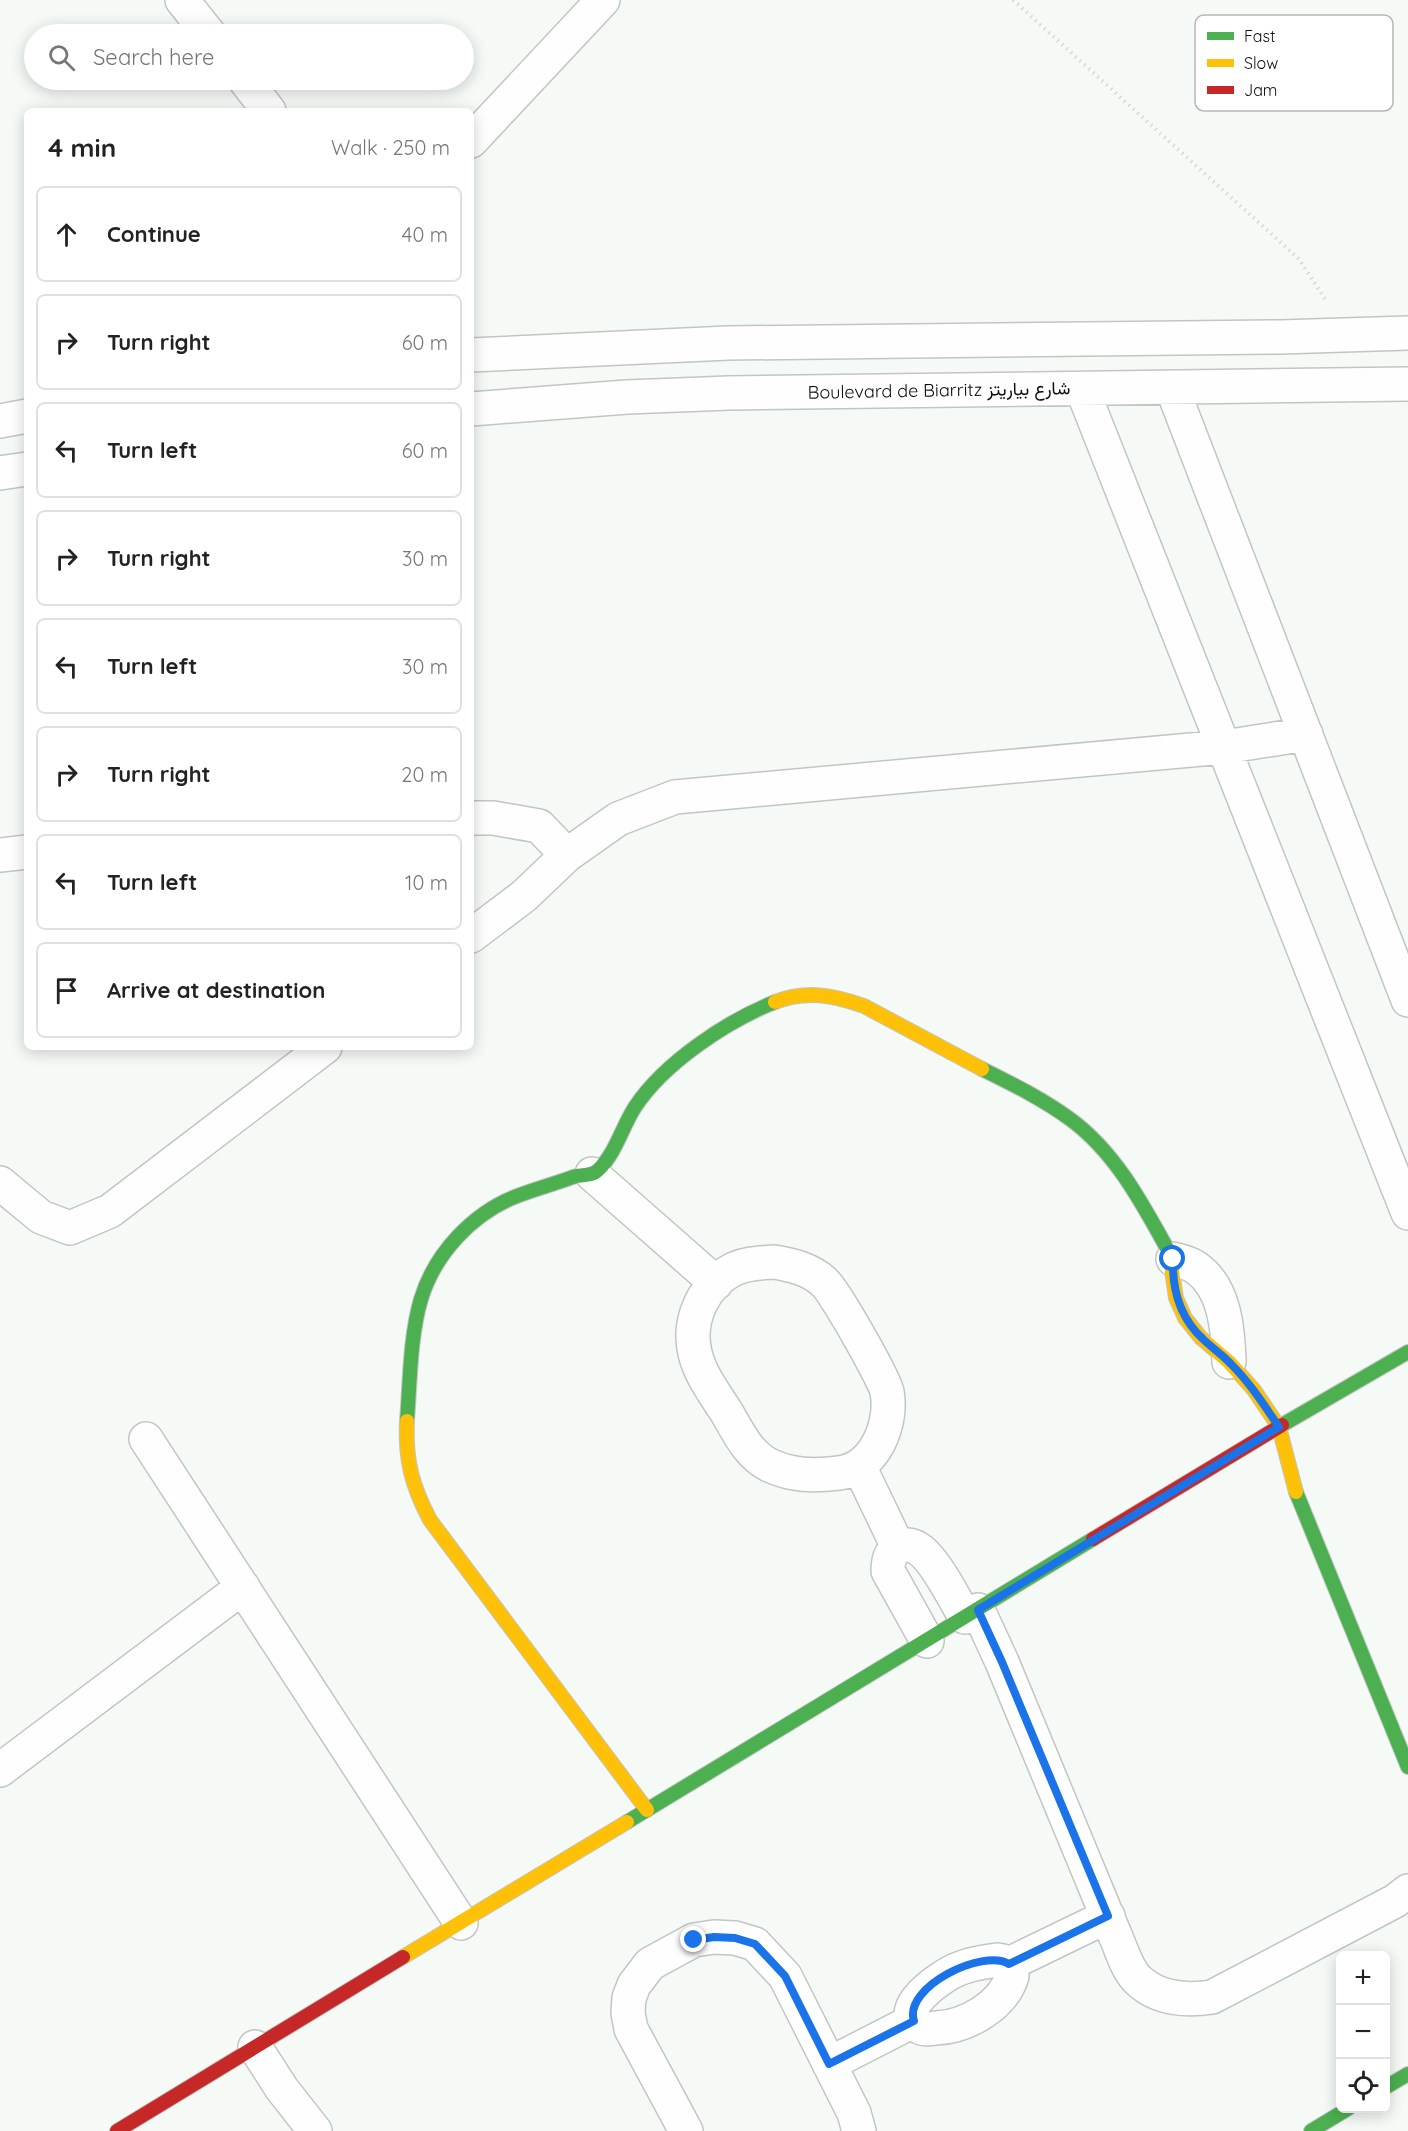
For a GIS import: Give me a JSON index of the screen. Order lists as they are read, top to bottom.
{
  "streets": {
    "street": ["Boulevard de Biarritz شارع بياريتز"]
  },
  "legend": ["Fast", "Slow", "Jam"],
  "page": {
    "search": "Search here",
    "heading": ["4 min", "Walk · 250 m"],
    "list": [
      ["Continue", "40 m"],
      ["Turn right", "60 m"],
      ["Turn left", "60 m"],
      ["Turn right", "30 m"],
      ["Turn left", "30 m"],
      ["Turn right", "20 m"],
      ["Turn left", "10 m"],
      "Arrive at destination"
    ],
    "map_buttons": ["+", "−"]
  }
}
